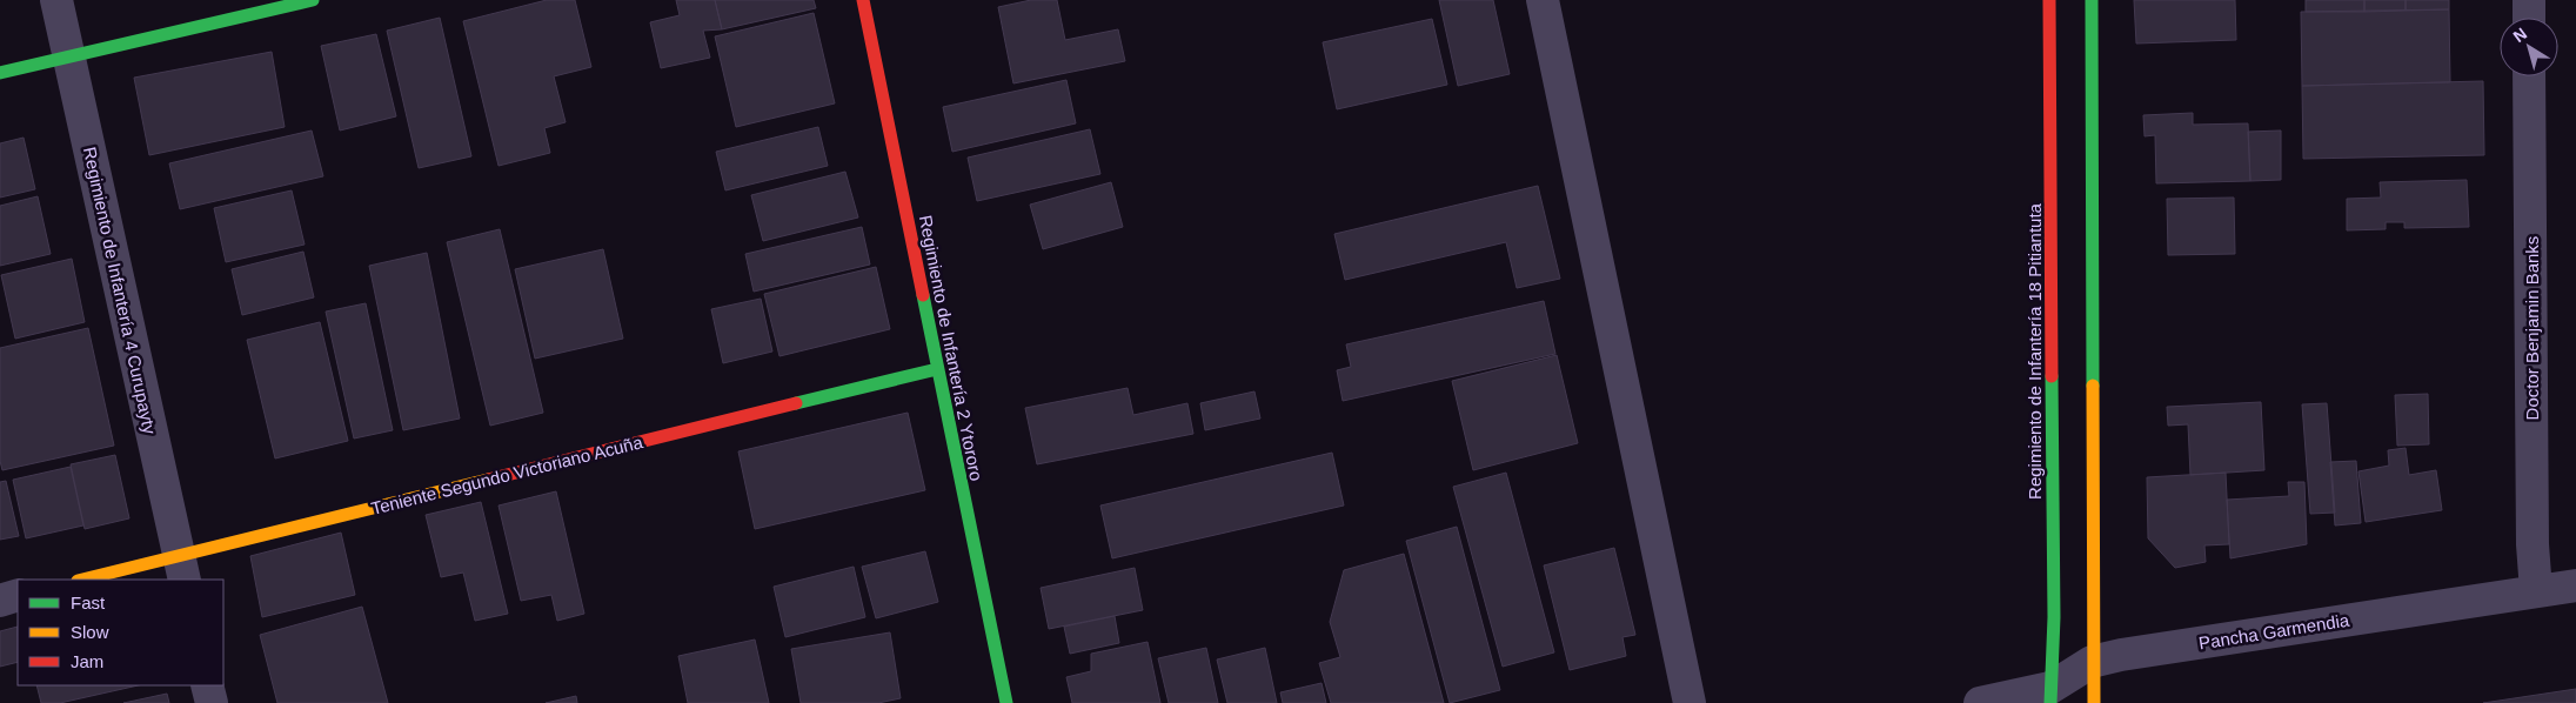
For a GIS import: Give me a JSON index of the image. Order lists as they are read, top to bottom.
{
  "streets": {
    "street": [
      "Regimiento de Infantería 4 Curupayty",
      "Doctor Benjamin Banks",
      "Regimiento de Infantería 2 Ytororo",
      "Regimiento de Infantería 18 Pitiantuta",
      "Teniente Segundo Victoriano Acuña",
      "Pancha Garmendia"
    ]
  },
  "crossings": [
    ["Regimiento de Infantería 4 Curupayty", "Teniente Segundo Victoriano Acuña"],
    ["Doctor Benjamin Banks", "Pancha Garmendia"],
    ["Regimiento de Infantería 2 Ytororo", "Teniente Segundo Victoriano Acuña"],
    ["Regimiento de Infantería 18 Pitiantuta", "Pancha Garmendia"]
  ],
  "legend": ["Fast", "Slow", "Jam"],
  "north": "top left"
}
